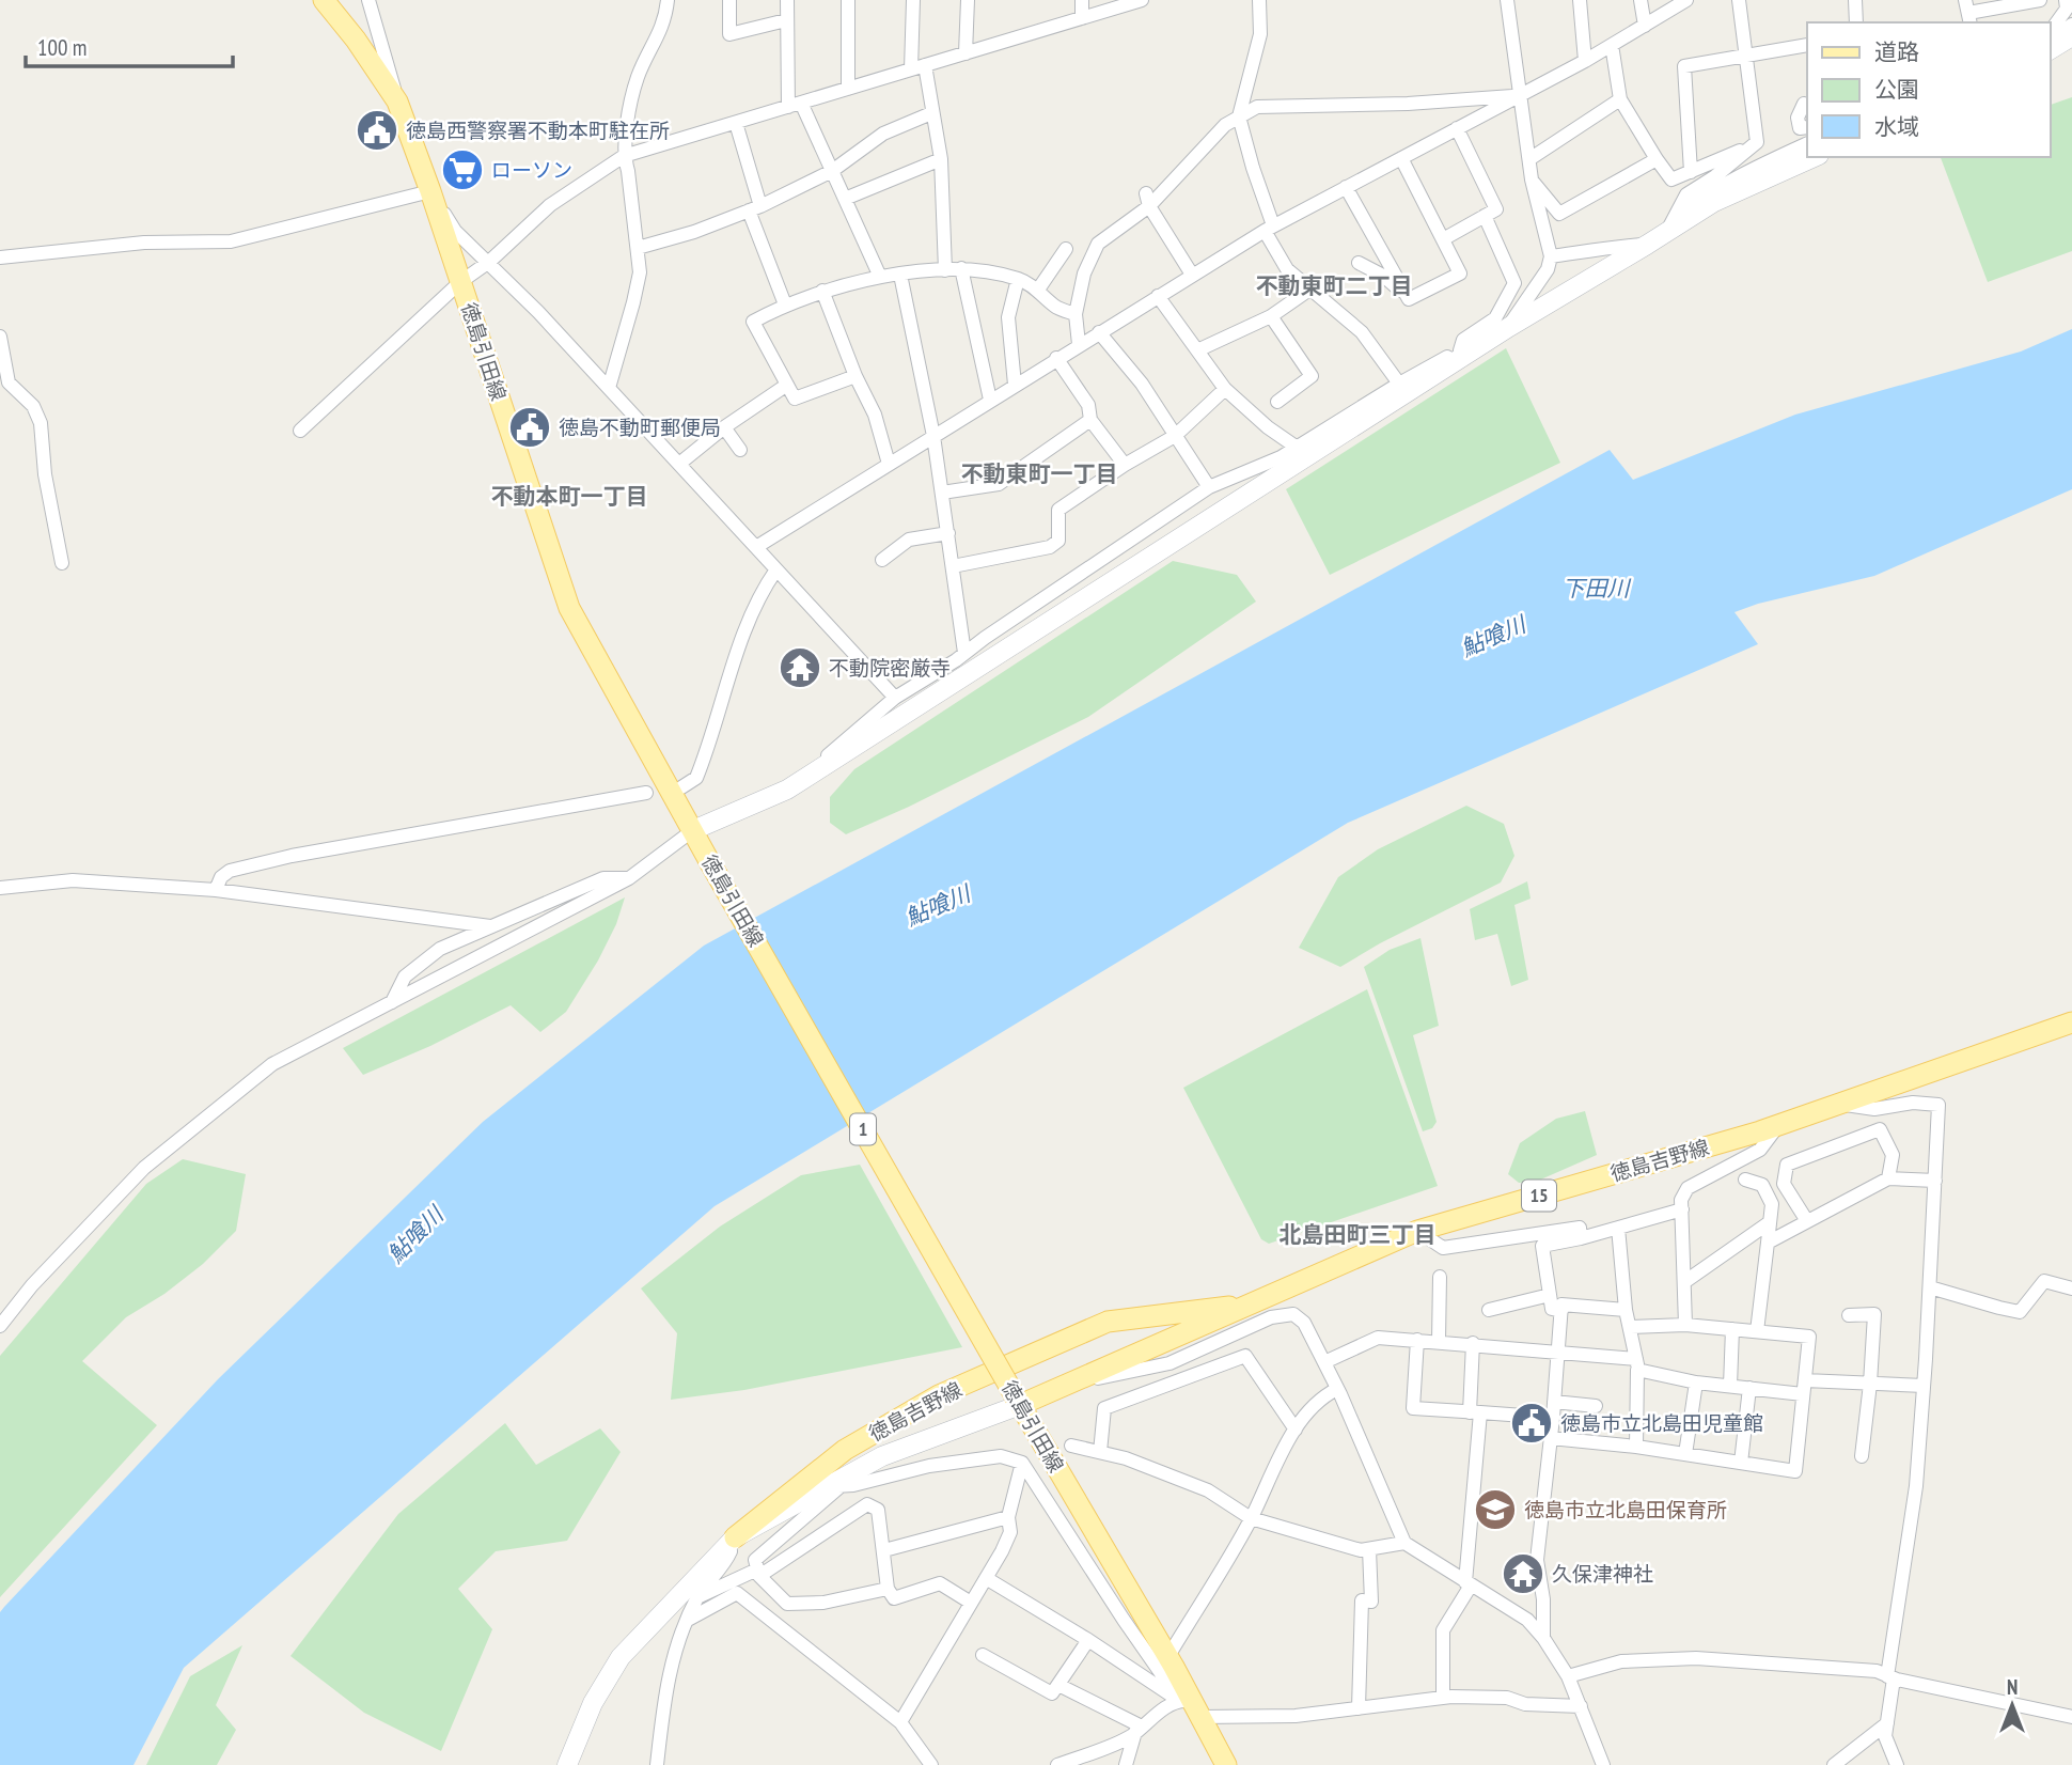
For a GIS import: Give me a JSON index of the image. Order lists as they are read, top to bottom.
{
  "streets": {
    "main road": [
      "徳島引田線",
      "1",
      "徳島吉野線",
      "15"
    ]
  },
  "crossings": [
    ["徳島引田線", "徳島吉野線"]
  ],
  "districts": [
    "不動東町二丁目",
    "不動東町一丁目",
    "不動本町一丁目",
    "北島田町三丁目"
  ],
  "water": ["下田川", "鮎喰川"],
  "places": {
    "public building": ["徳島西警察署不動本町駐在所", "徳島不動町郵便局", "徳島市立北島田児童館"],
    "supermarket": ["ローソン"],
    "temple": ["不動院密厳寺", "久保津神社"],
    "school or university": ["徳島市立北島田保育所"]
  },
  "legend": ["道路", "公園", "水域"],
  "scale_bar": "100 m",
  "north": "top"
}
